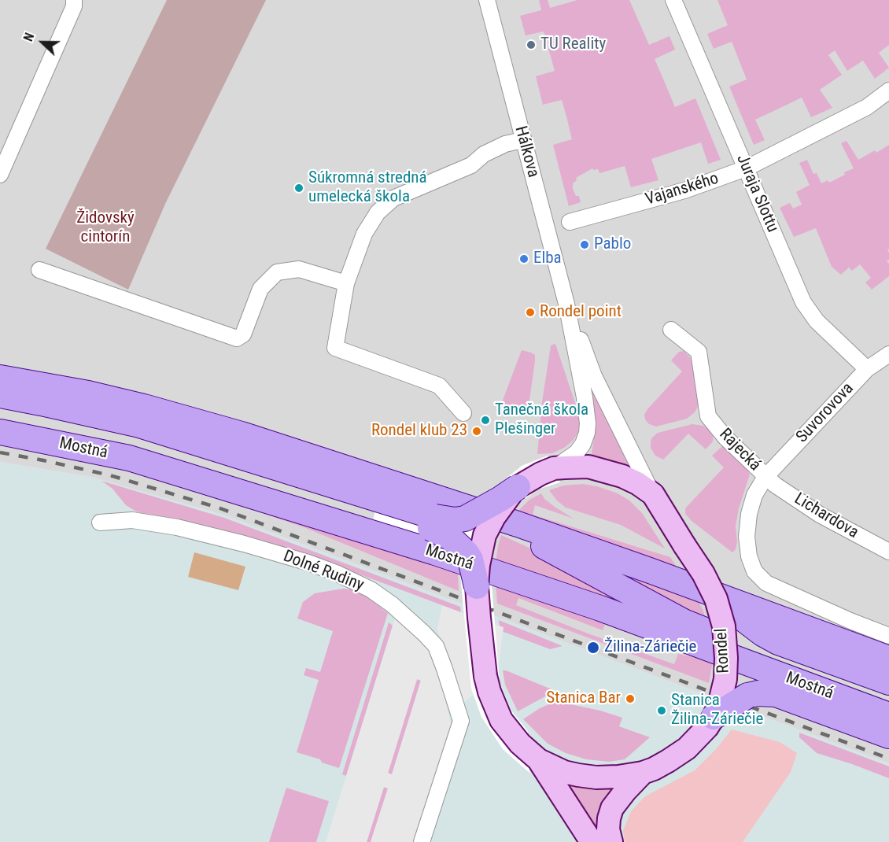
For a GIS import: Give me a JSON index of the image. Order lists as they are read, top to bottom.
{
  "streets": {
    "main road": ["Mostná"],
    "street": [
      "Hálkova",
      "Vajanského",
      "Juraja Slottu",
      "Suvorovova",
      "Rajecká",
      "Lichardova",
      "Dolné Rudiny",
      "Rondel"
    ]
  },
  "crossings": [
    ["Hálkova", "Rondel"],
    ["Vajanského", "Juraja Slottu"],
    ["Juraja Slottu", "Suvorovova"],
    ["Suvorovova", "Rajecká"],
    ["Suvorovova", "Lichardova"],
    ["Rajecká", "Lichardova"]
  ],
  "parks": ["Židovský cintorín"],
  "places": [
    "TU Reality",
    "Súkromná stredná umelecká škola",
    "Pablo",
    "Elba",
    "Rondel point",
    "Tanečná škola Plešinger",
    "Rondel klub 23",
    "Žilina-Záriečie",
    "Stanica Bar",
    "Stanica Žilina-Záriečie"
  ],
  "north": "left"
}
